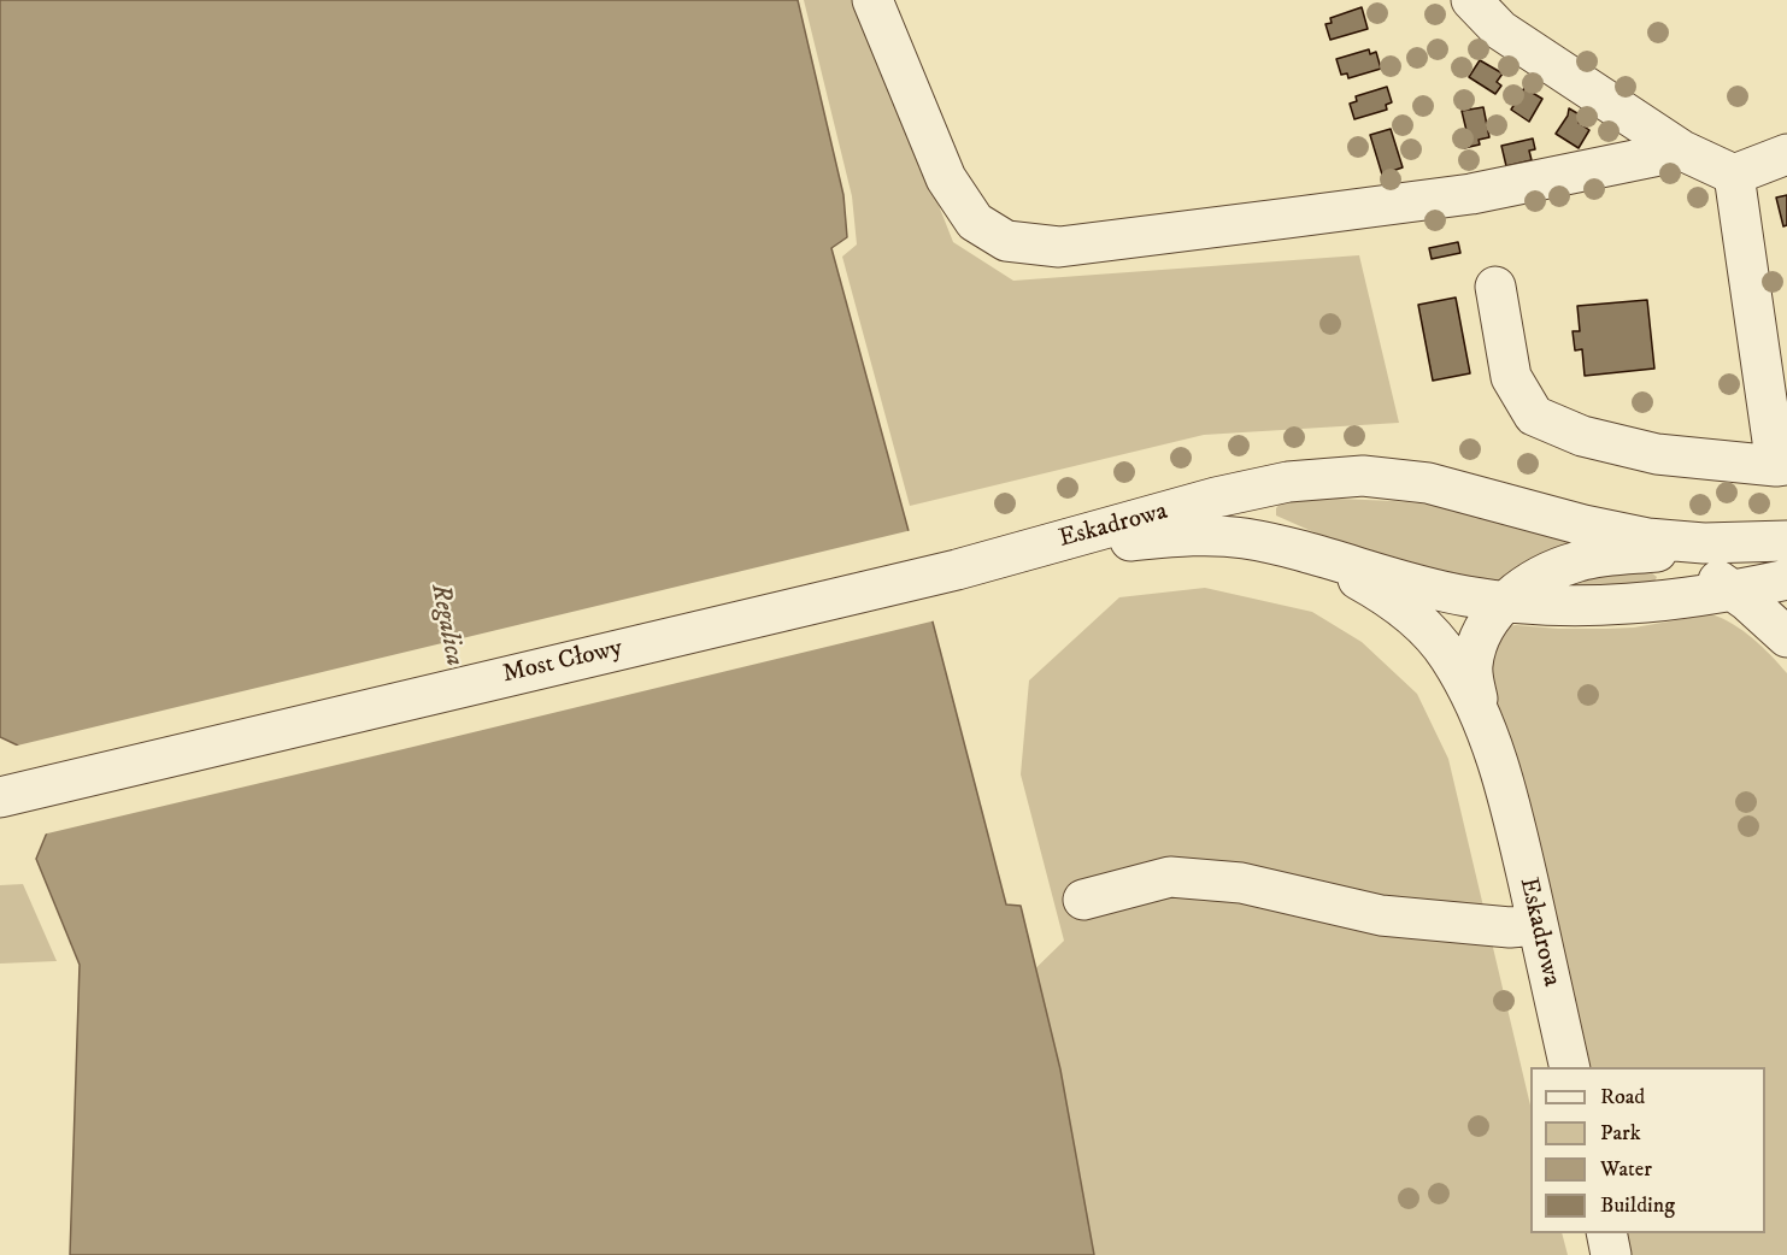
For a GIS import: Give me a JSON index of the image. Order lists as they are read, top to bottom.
{
  "streets": {
    "street": ["Eskadrowa", "Most Cłowy"]
  },
  "crossings": [
    ["Eskadrowa", "Most Cłowy"]
  ],
  "water": ["Regalica"],
  "legend": [
    "Road",
    "Park",
    "Water",
    "Building"
  ]
}
